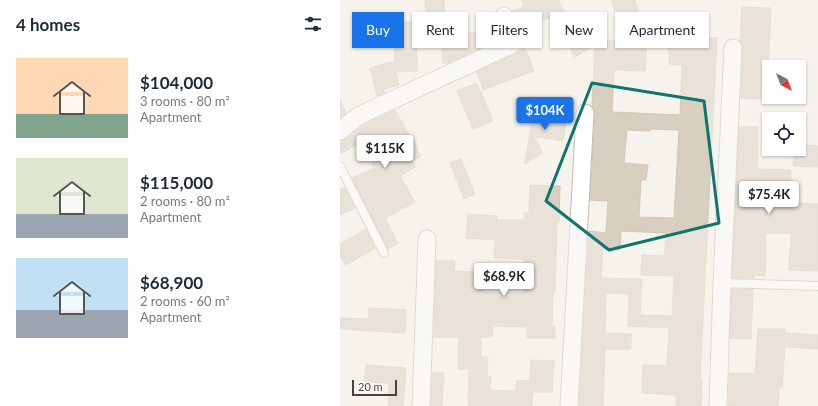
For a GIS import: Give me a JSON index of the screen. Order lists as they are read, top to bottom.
{
  "scale_bar": "20 m",
  "north": "bottom right",
  "page": {
    "heading": "4 homes",
    "chip": [
      "Buy",
      "Rent",
      "Filters",
      "New",
      "Apartment"
    ],
    "list": [
      {
        "name": "$104,000",
        "note": "3 rooms · 80 m² · Apartment"
      },
      {
        "name": "$115,000",
        "note": "2 rooms · 80 m² · Apartment"
      },
      {
        "name": "$68,900",
        "note": "2 rooms · 60 m² · Apartment"
      }
    ],
    "price": [
      "$104K",
      "$115K",
      "$75.4K",
      "$68.9K"
    ],
    "scale": "20 m"
  }
}
